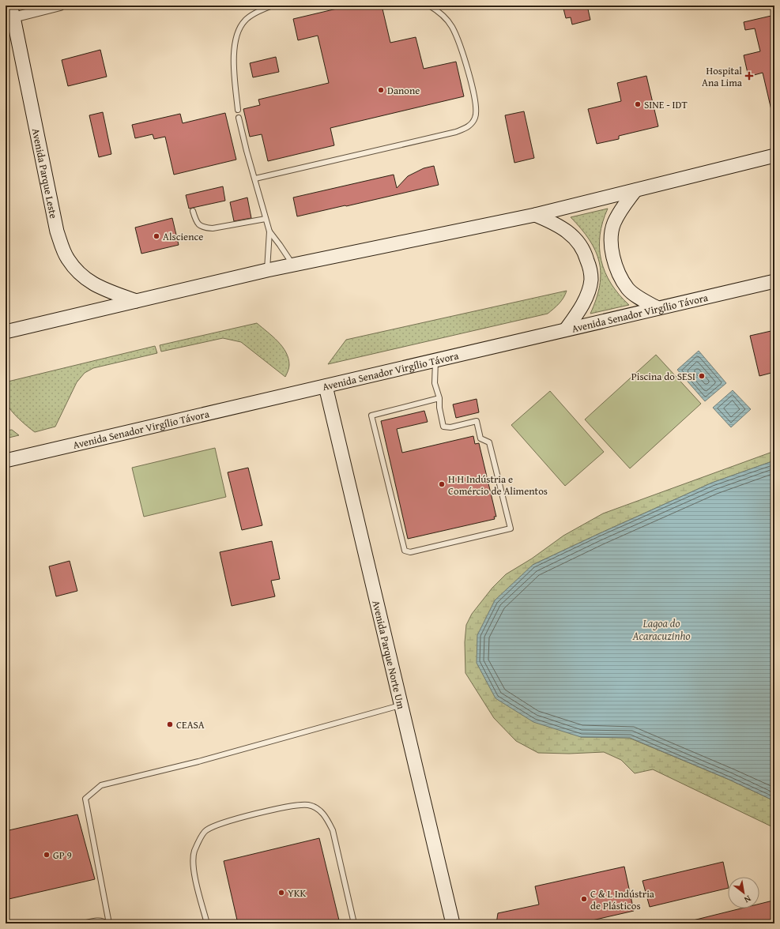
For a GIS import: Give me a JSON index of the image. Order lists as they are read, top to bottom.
{
  "streets": {
    "main road": ["Avenida Parque Leste", "Avenida Senador Virgílio Távora", "Avenida Parque Norte Um"]
  },
  "crossings": [
    ["Avenida Senador Virgílio Távora", "Avenida Parque Norte Um"]
  ],
  "water": ["Lagoa do Acaracuzinho"],
  "places": {
    "health": ["Hospital Ana Lima"],
    "other": [
      "Danone",
      "SINE - IDT",
      "Alscience",
      "Piscina do SESI",
      "H H Indústria e Comércio de Alimentos",
      "CEASA",
      "GP 9",
      "YKK",
      "C & L Indústria de Plásticos"
    ]
  },
  "north": "bottom right"
}
